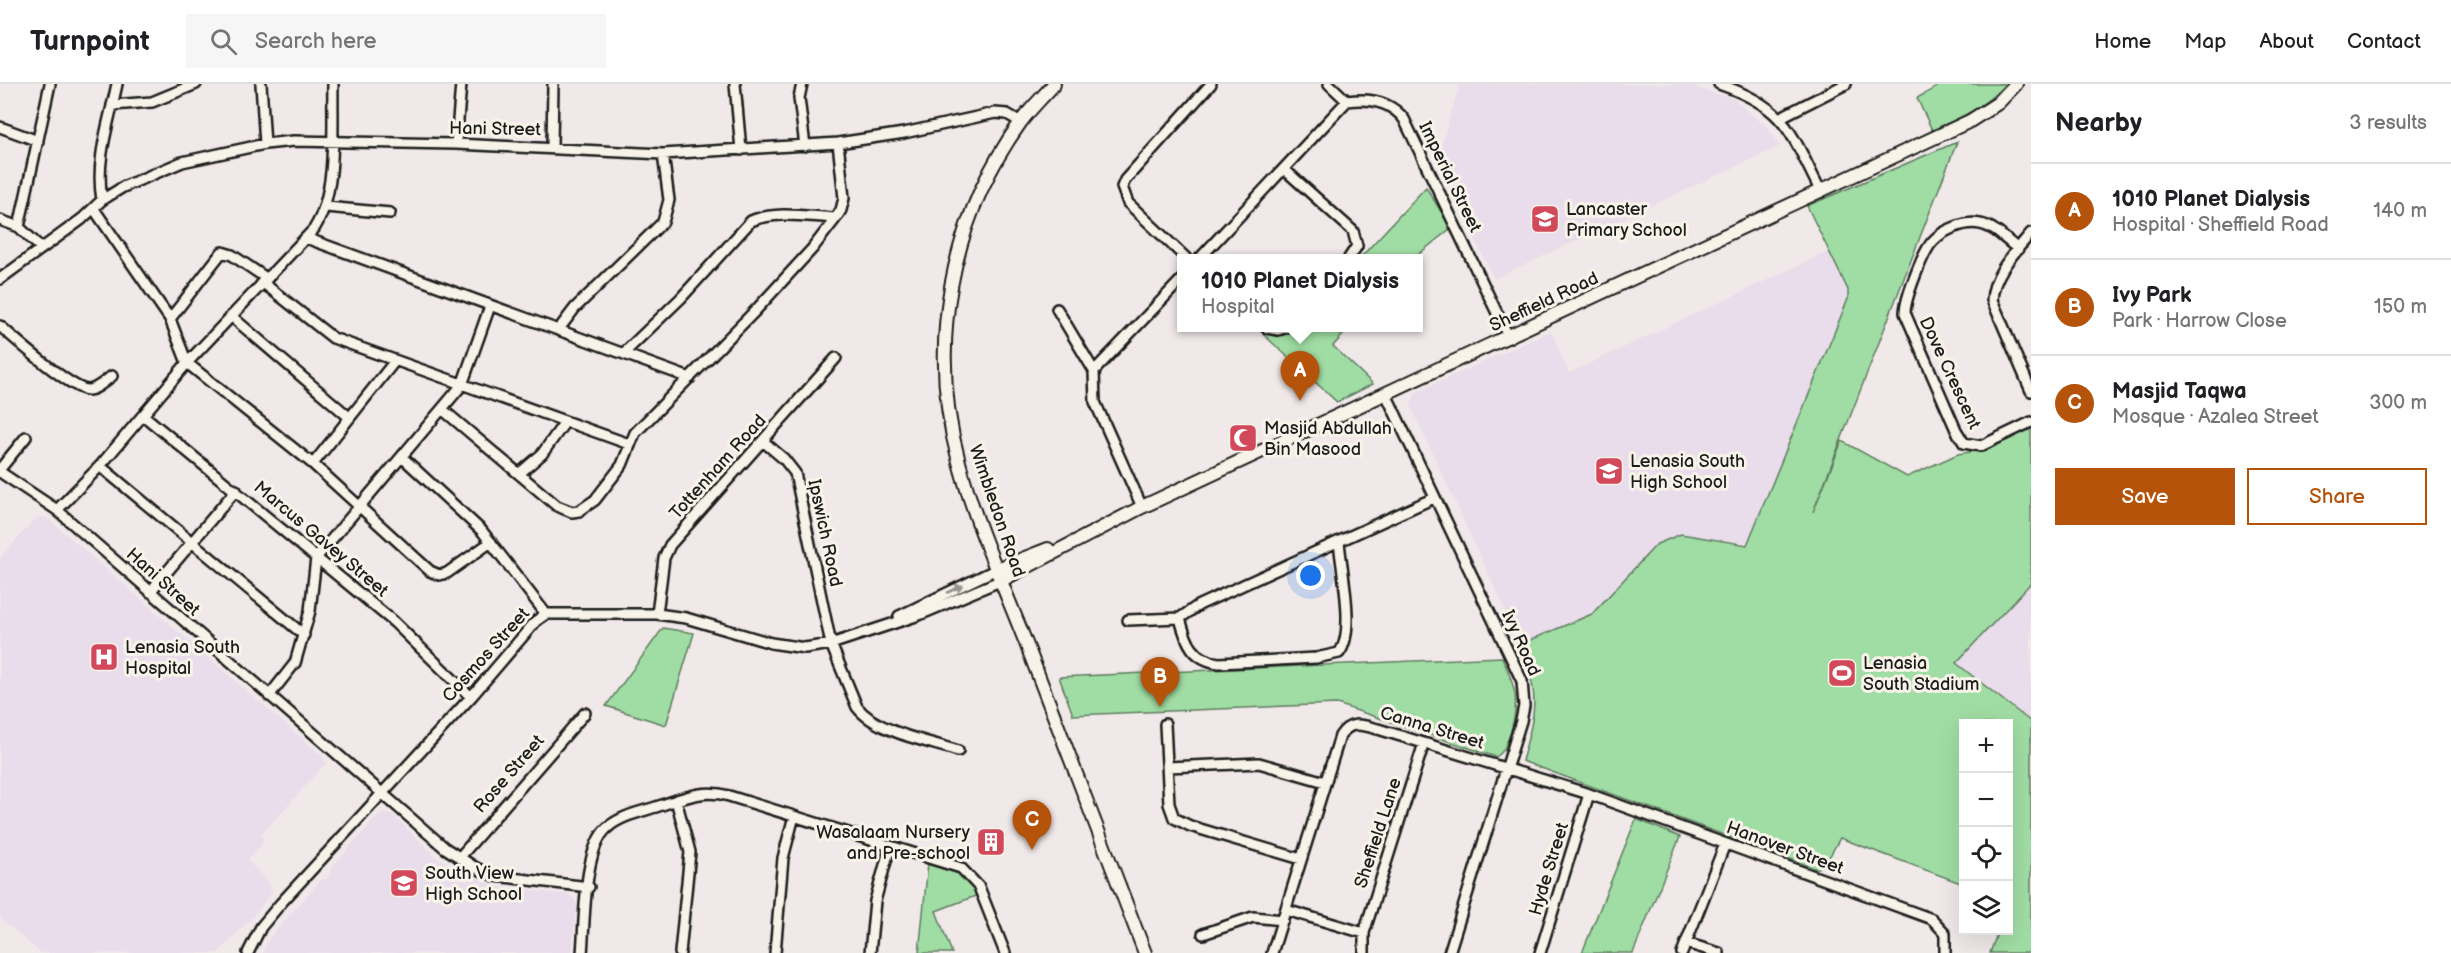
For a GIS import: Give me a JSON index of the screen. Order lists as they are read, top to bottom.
{
  "streets": {
    "street": [
      "Hani Street",
      "Imperial Street",
      "Sheffield Road",
      "Dove Crescent",
      "Tottenham Road",
      "Wimbledon Road",
      "Ipswich Road",
      "Marcus Gavey Street",
      "Ivy Road",
      "Cosmos Street",
      "Canna Street",
      "Rose Street",
      "Sheffield Lane",
      "Hanover Street",
      "Hyde Street"
    ]
  },
  "crossings": [
    ["Hani Street", "Wimbledon Road"],
    ["Hani Street", "Cosmos Street"],
    ["Hani Street", "Rose Street"],
    ["Imperial Street", "Sheffield Road"],
    ["Sheffield Road", "Wimbledon Road"],
    ["Sheffield Road", "Ivy Road"],
    ["Sheffield Road", "Cosmos Street"],
    ["Tottenham Road", "Ipswich Road"],
    ["Tottenham Road", "Cosmos Street"],
    ["Wimbledon Road", "Cosmos Street"],
    ["Ipswich Road", "Cosmos Street"],
    ["Marcus Gavey Street", "Cosmos Street"],
    ["Ivy Road", "Canna Street"],
    ["Canna Street", "Sheffield Lane"],
    ["Canna Street", "Hanover Street"],
    ["Canna Street", "Hyde Street"],
    ["Hanover Street", "Hyde Street"]
  ],
  "places": {
    "school or university": ["Lancaster Primary School", "Lenasia South High School", "South View High School"],
    "mosque": ["Masjid Abdullah Bin Masood"],
    "hospital": ["Lenasia South Hospital"],
    "sports": ["Lenasia South Stadium"],
    "building": ["Wasalaam Nursery and Pre-school"]
  },
  "page": {
    "header": "Turnpoint",
    "search": "Search here",
    "nav": [
      "Home",
      "Map",
      "About",
      "Contact"
    ],
    "heading": ["Nearby", "3 results"],
    "list": [
      {
        "mark": "A",
        "name": "1010 Planet Dialysis",
        "note": "Hospital · Sheffield Road",
        "value": "140 m"
      },
      {
        "mark": "B",
        "name": "Ivy Park",
        "note": "Park · Harrow Close",
        "value": "150 m"
      },
      {
        "mark": "C",
        "name": "Masjid Taqwa",
        "note": "Mosque · Azalea Street",
        "value": "300 m"
      }
    ],
    "popup": ["1010 Planet Dialysis", "Hospital"],
    "pins": ["A", "B", "C"],
    "buttons": ["Save", "Share"],
    "map_buttons": ["+", "−"]
  }
}
